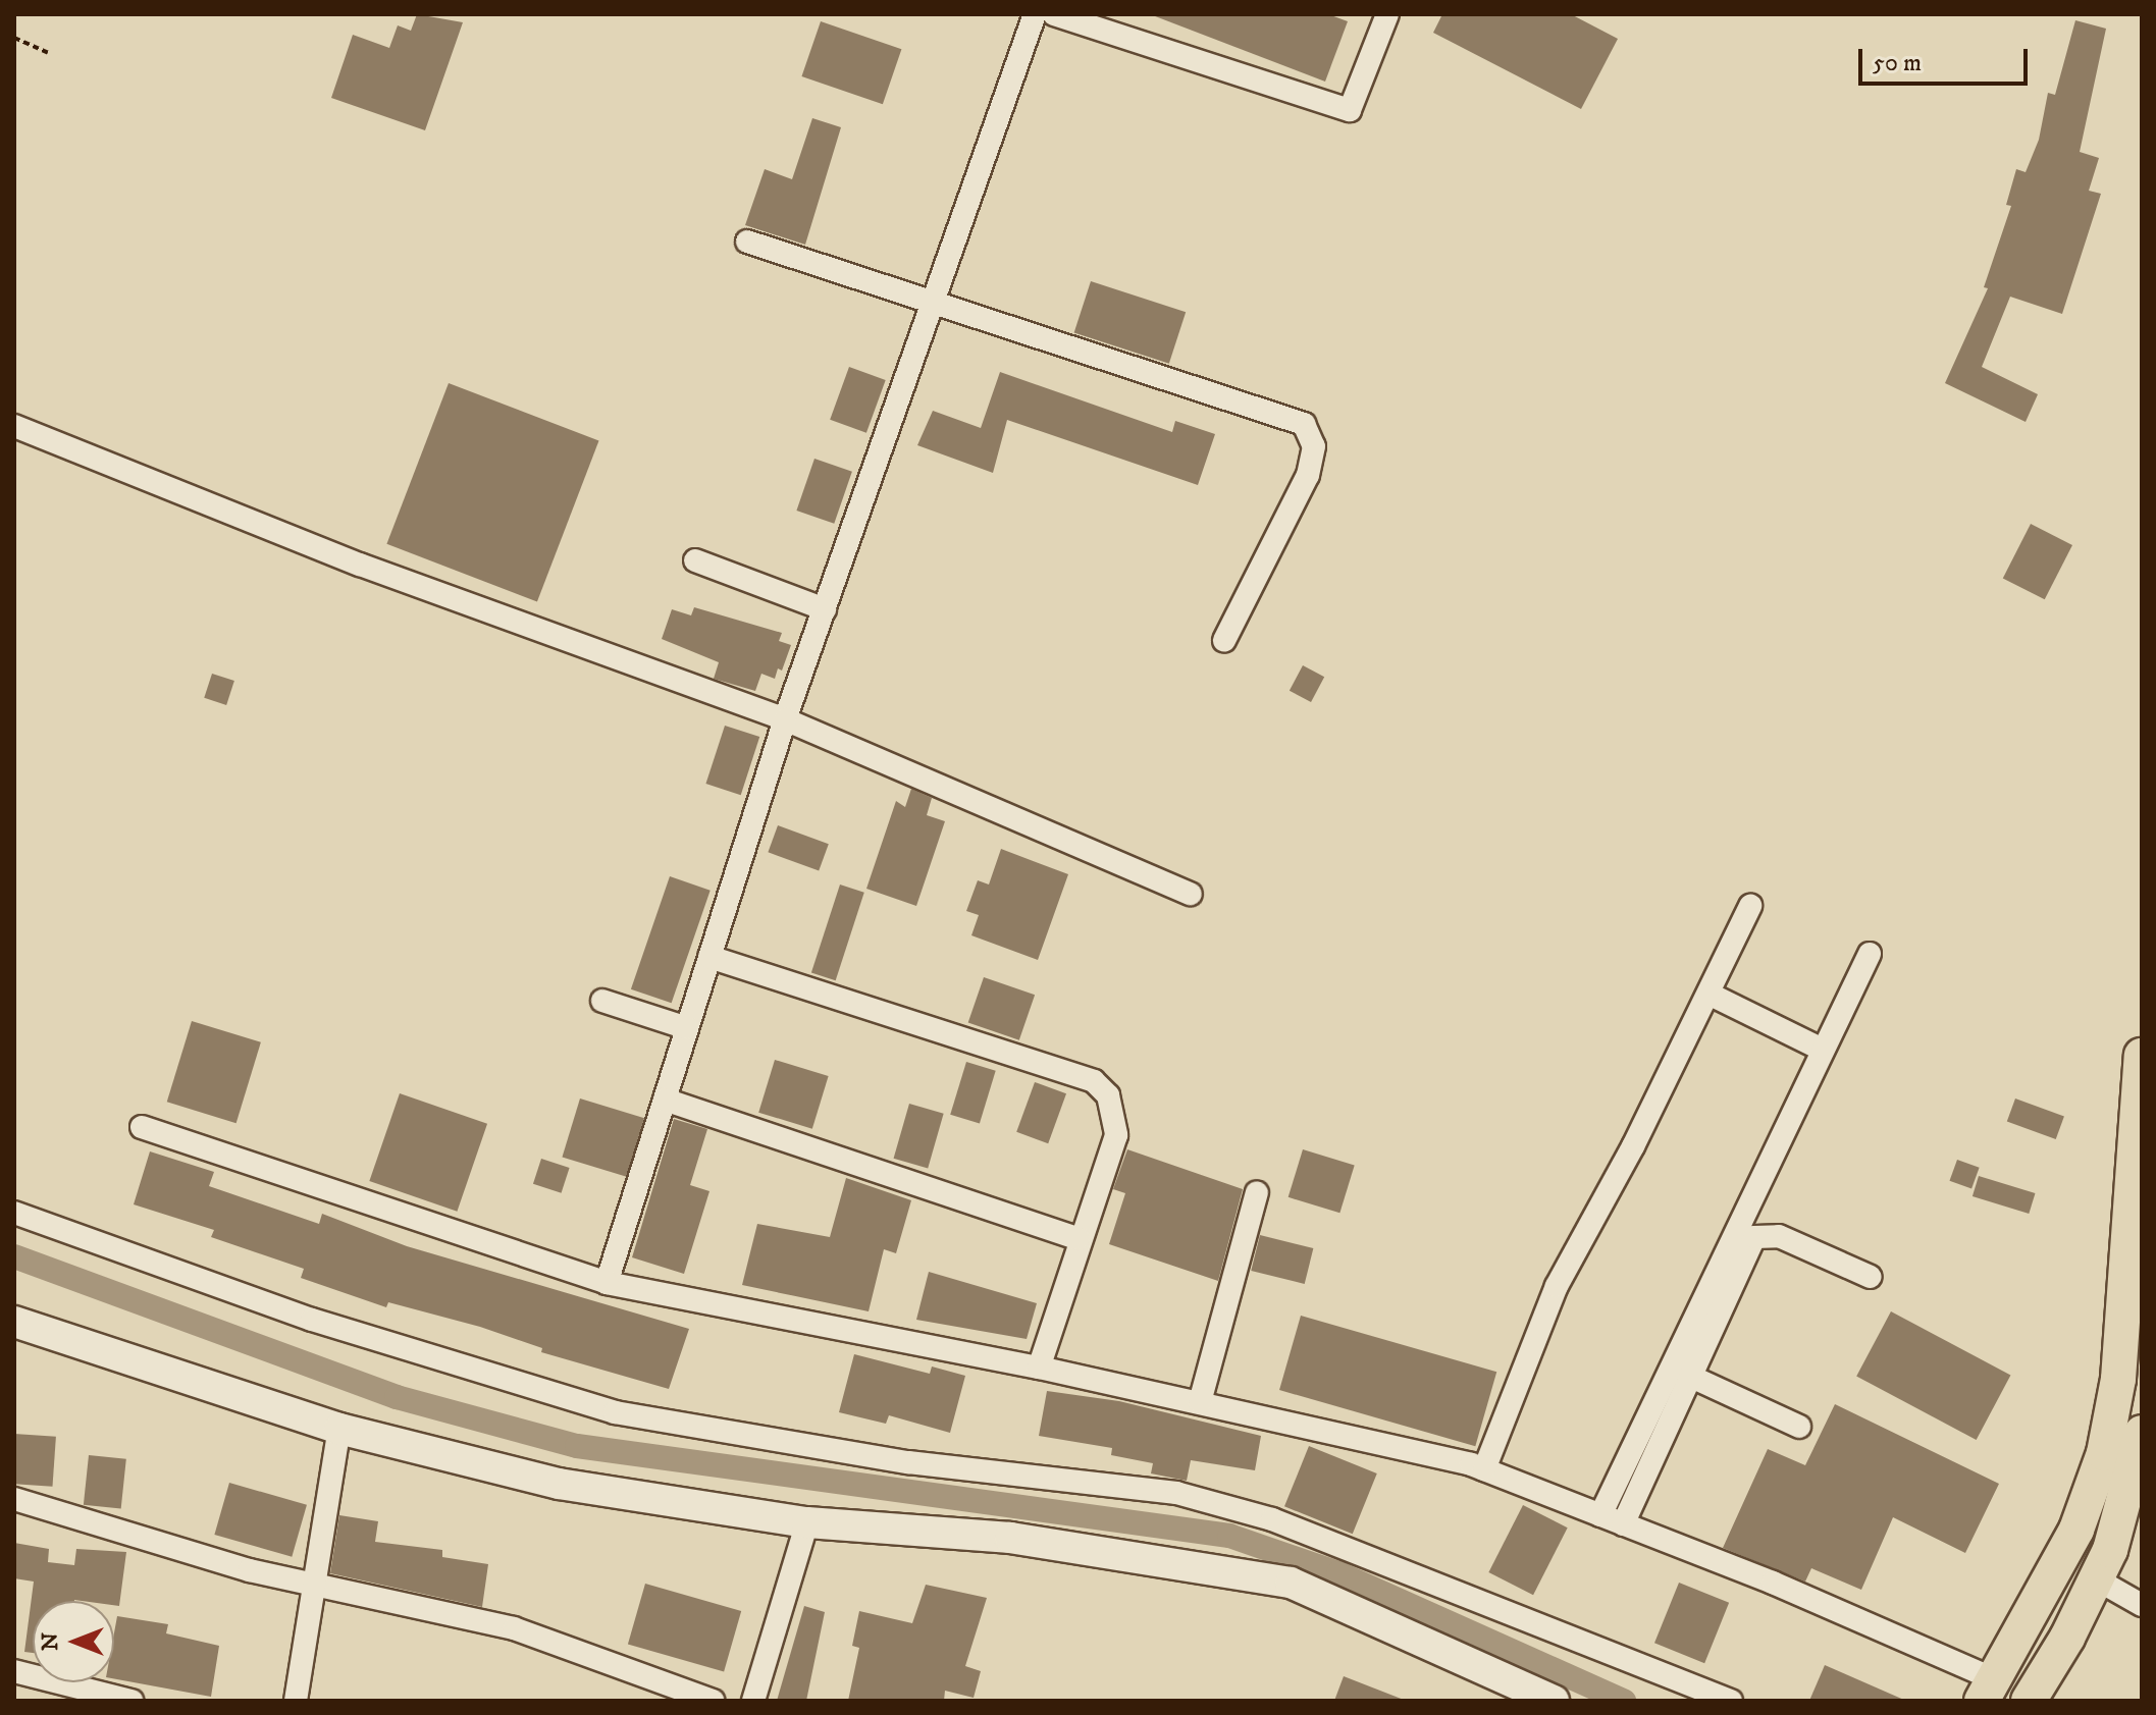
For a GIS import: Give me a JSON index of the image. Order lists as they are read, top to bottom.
{
  "scale_bar": "50 m",
  "north": "left"
}
